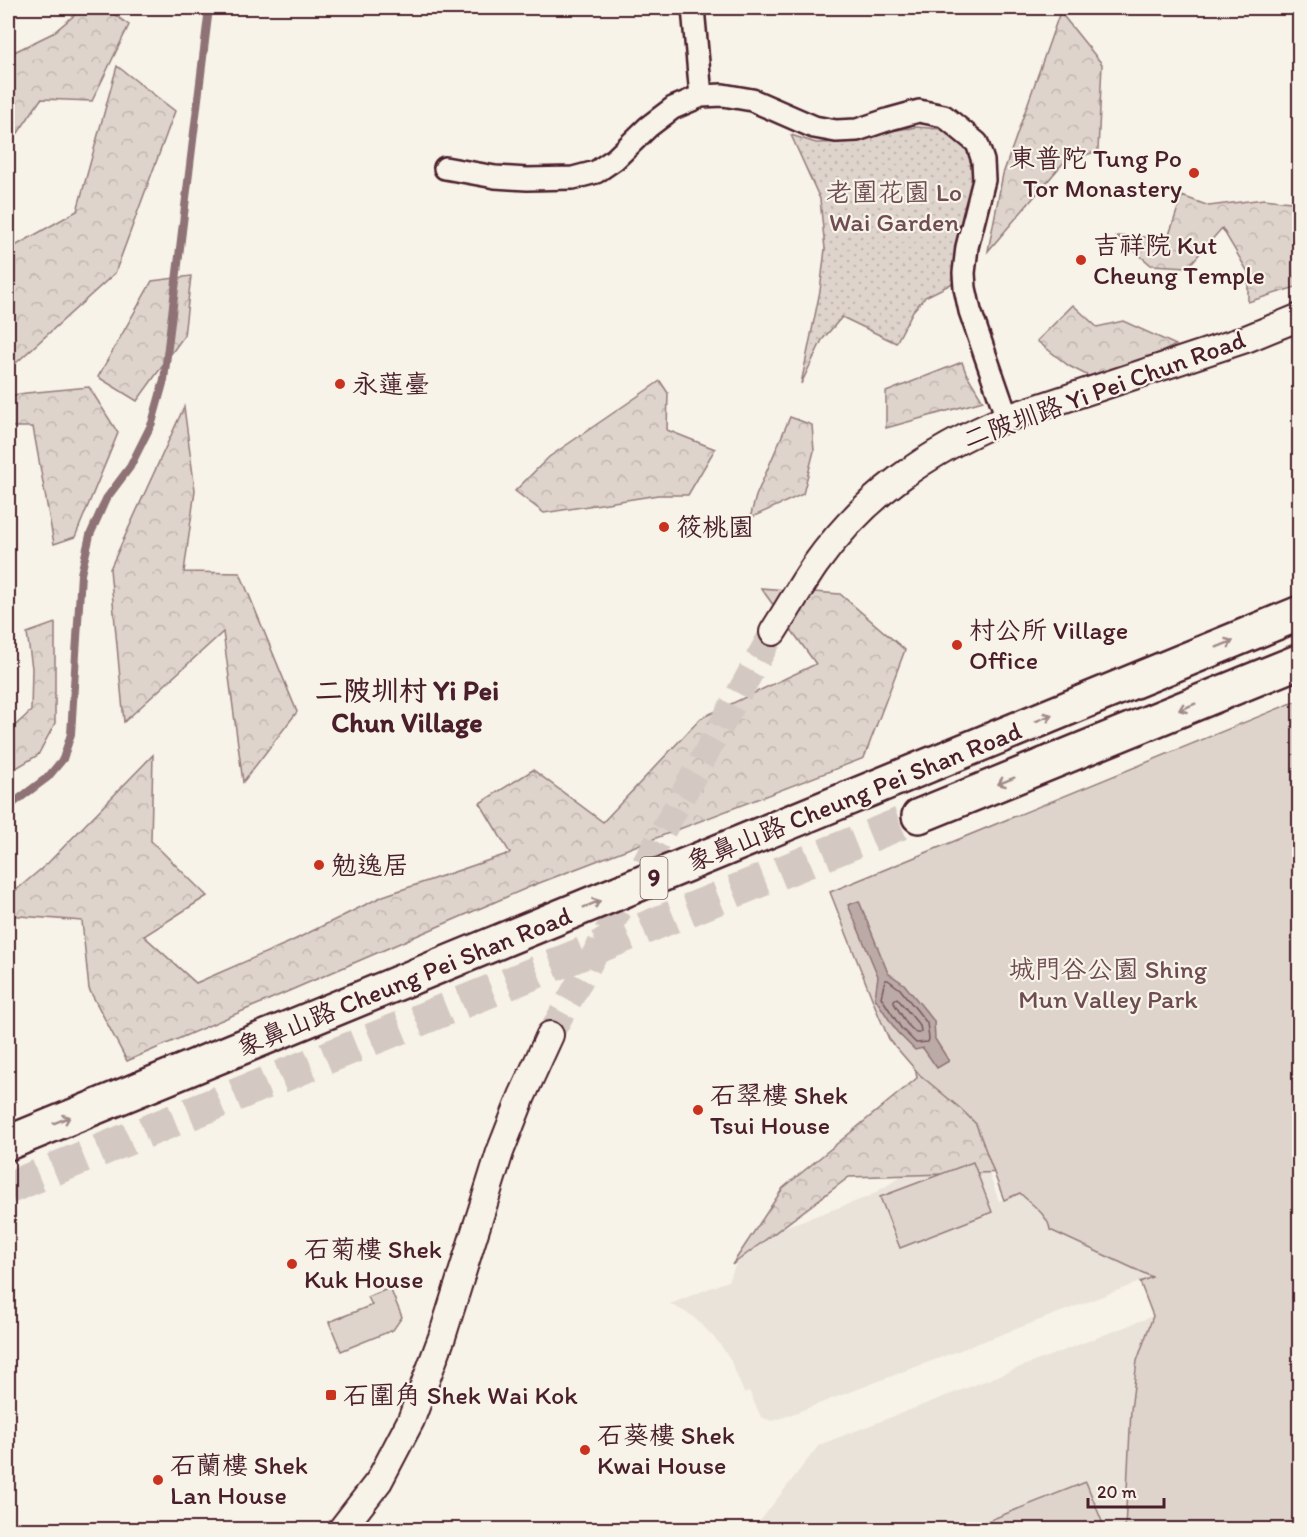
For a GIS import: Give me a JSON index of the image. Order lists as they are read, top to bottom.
{
  "streets": {
    "highway": ["象鼻山路 Cheung Pei Shan Road", "9"],
    "street": ["二陂圳路 Yi Pei Chun Road"]
  },
  "districts": ["二陂圳村 Yi Pei Chun Village"],
  "parks": ["老圍花園 Lo Wai Garden", "城門谷公園 Shing Mun Valley Park"],
  "places": {
    "other": [
      "東普陀 Tung Po Tor Monastery",
      "吉祥院 Kut Cheung Temple",
      "永蓮臺",
      "筱桃園",
      "村公所 Village Office",
      "勉逸居",
      "石翠樓 Shek Tsui House",
      "石菊樓 Shek Kuk House",
      "石葵樓 Shek Kwai House",
      "石蘭樓 Shek Lan House"
    ],
    "transit": ["石圍角 Shek Wai Kok"]
  },
  "scale_bar": "20 m"
}
